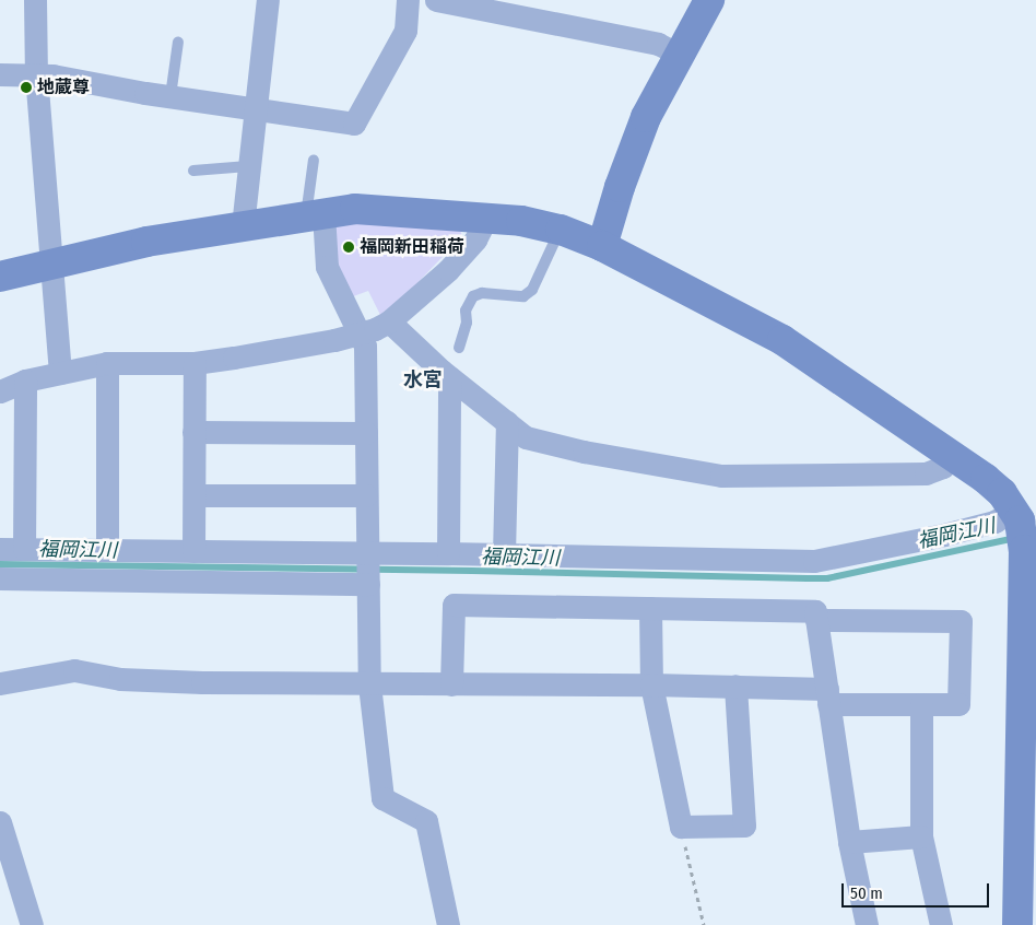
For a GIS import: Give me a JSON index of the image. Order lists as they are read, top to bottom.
{
  "districts": ["水宮"],
  "water": ["福岡江川"],
  "places": ["地蔵尊", "福岡新田稲荷"],
  "scale_bar": "50 m"
}
